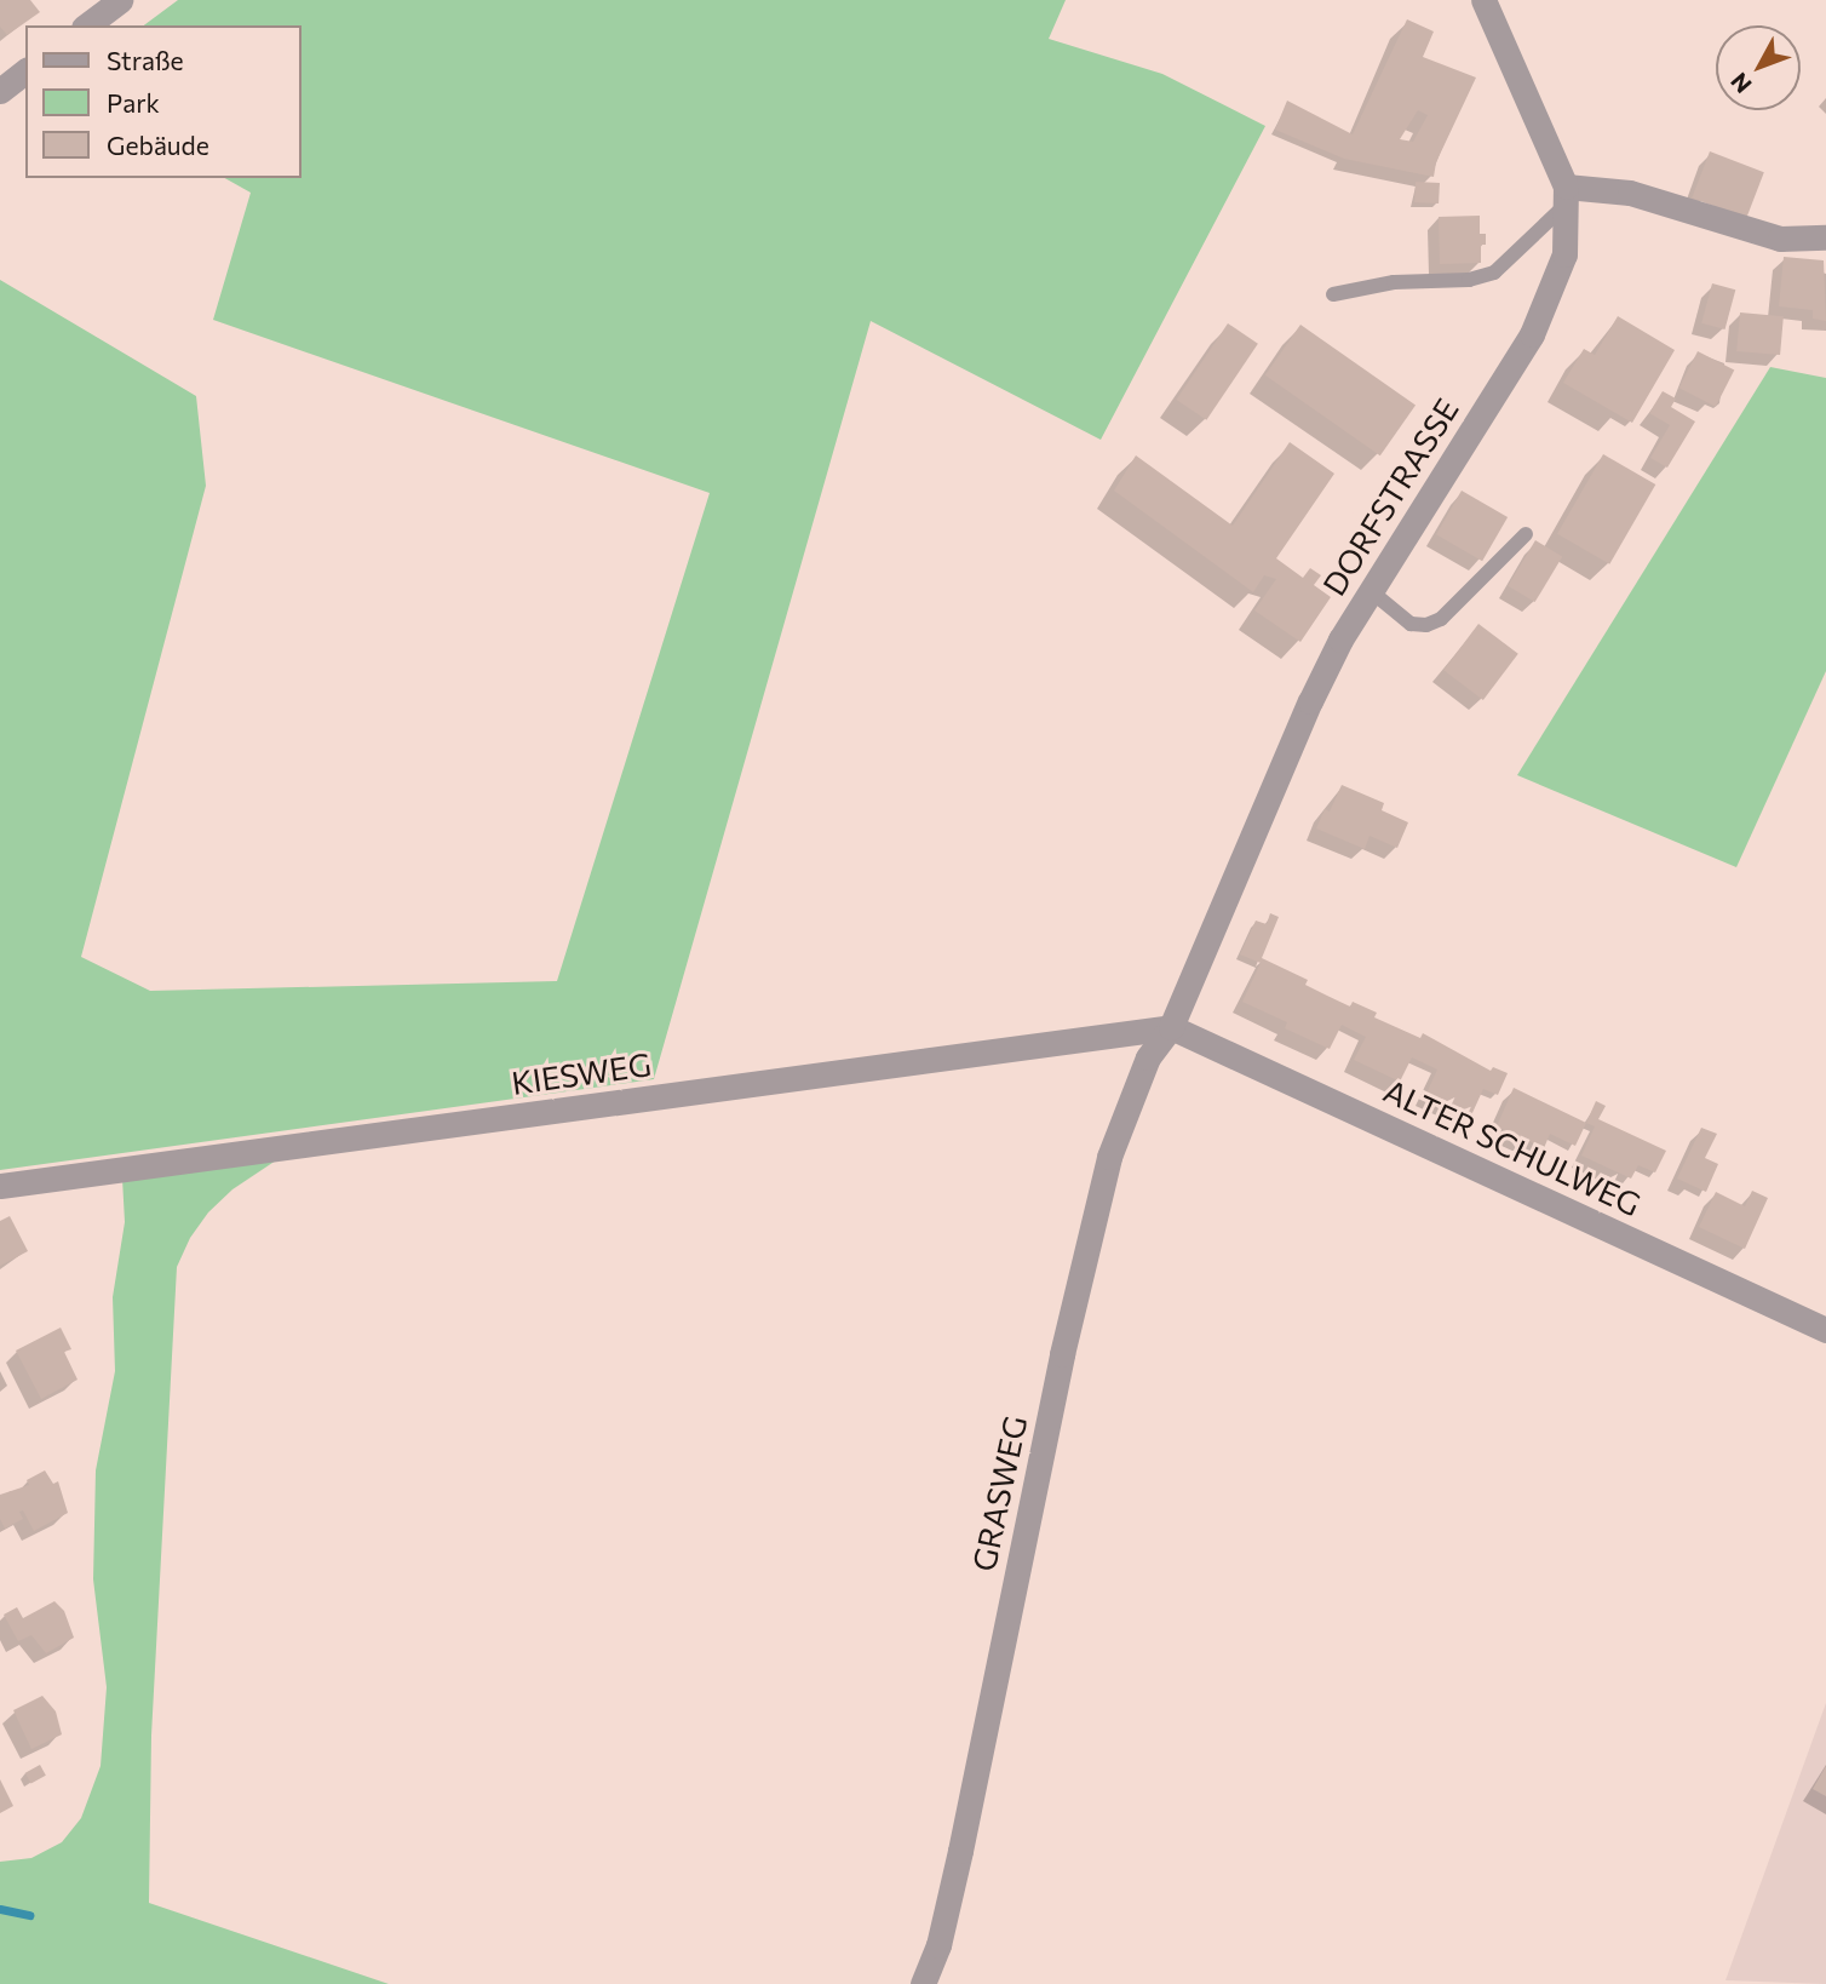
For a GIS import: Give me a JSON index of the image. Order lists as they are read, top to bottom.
{
  "streets": {
    "street": [
      "DORFSTRASSE",
      "KIESWEG",
      "ALTER SCHULWEG",
      "GRASWEG"
    ]
  },
  "crossings": [
    ["DORFSTRASSE", "KIESWEG"],
    ["DORFSTRASSE", "ALTER SCHULWEG"],
    ["DORFSTRASSE", "GRASWEG"],
    ["KIESWEG", "ALTER SCHULWEG"],
    ["KIESWEG", "GRASWEG"],
    ["ALTER SCHULWEG", "GRASWEG"]
  ],
  "legend": ["Straße", "Park", "Gebäude"],
  "north": "bottom left"
}
